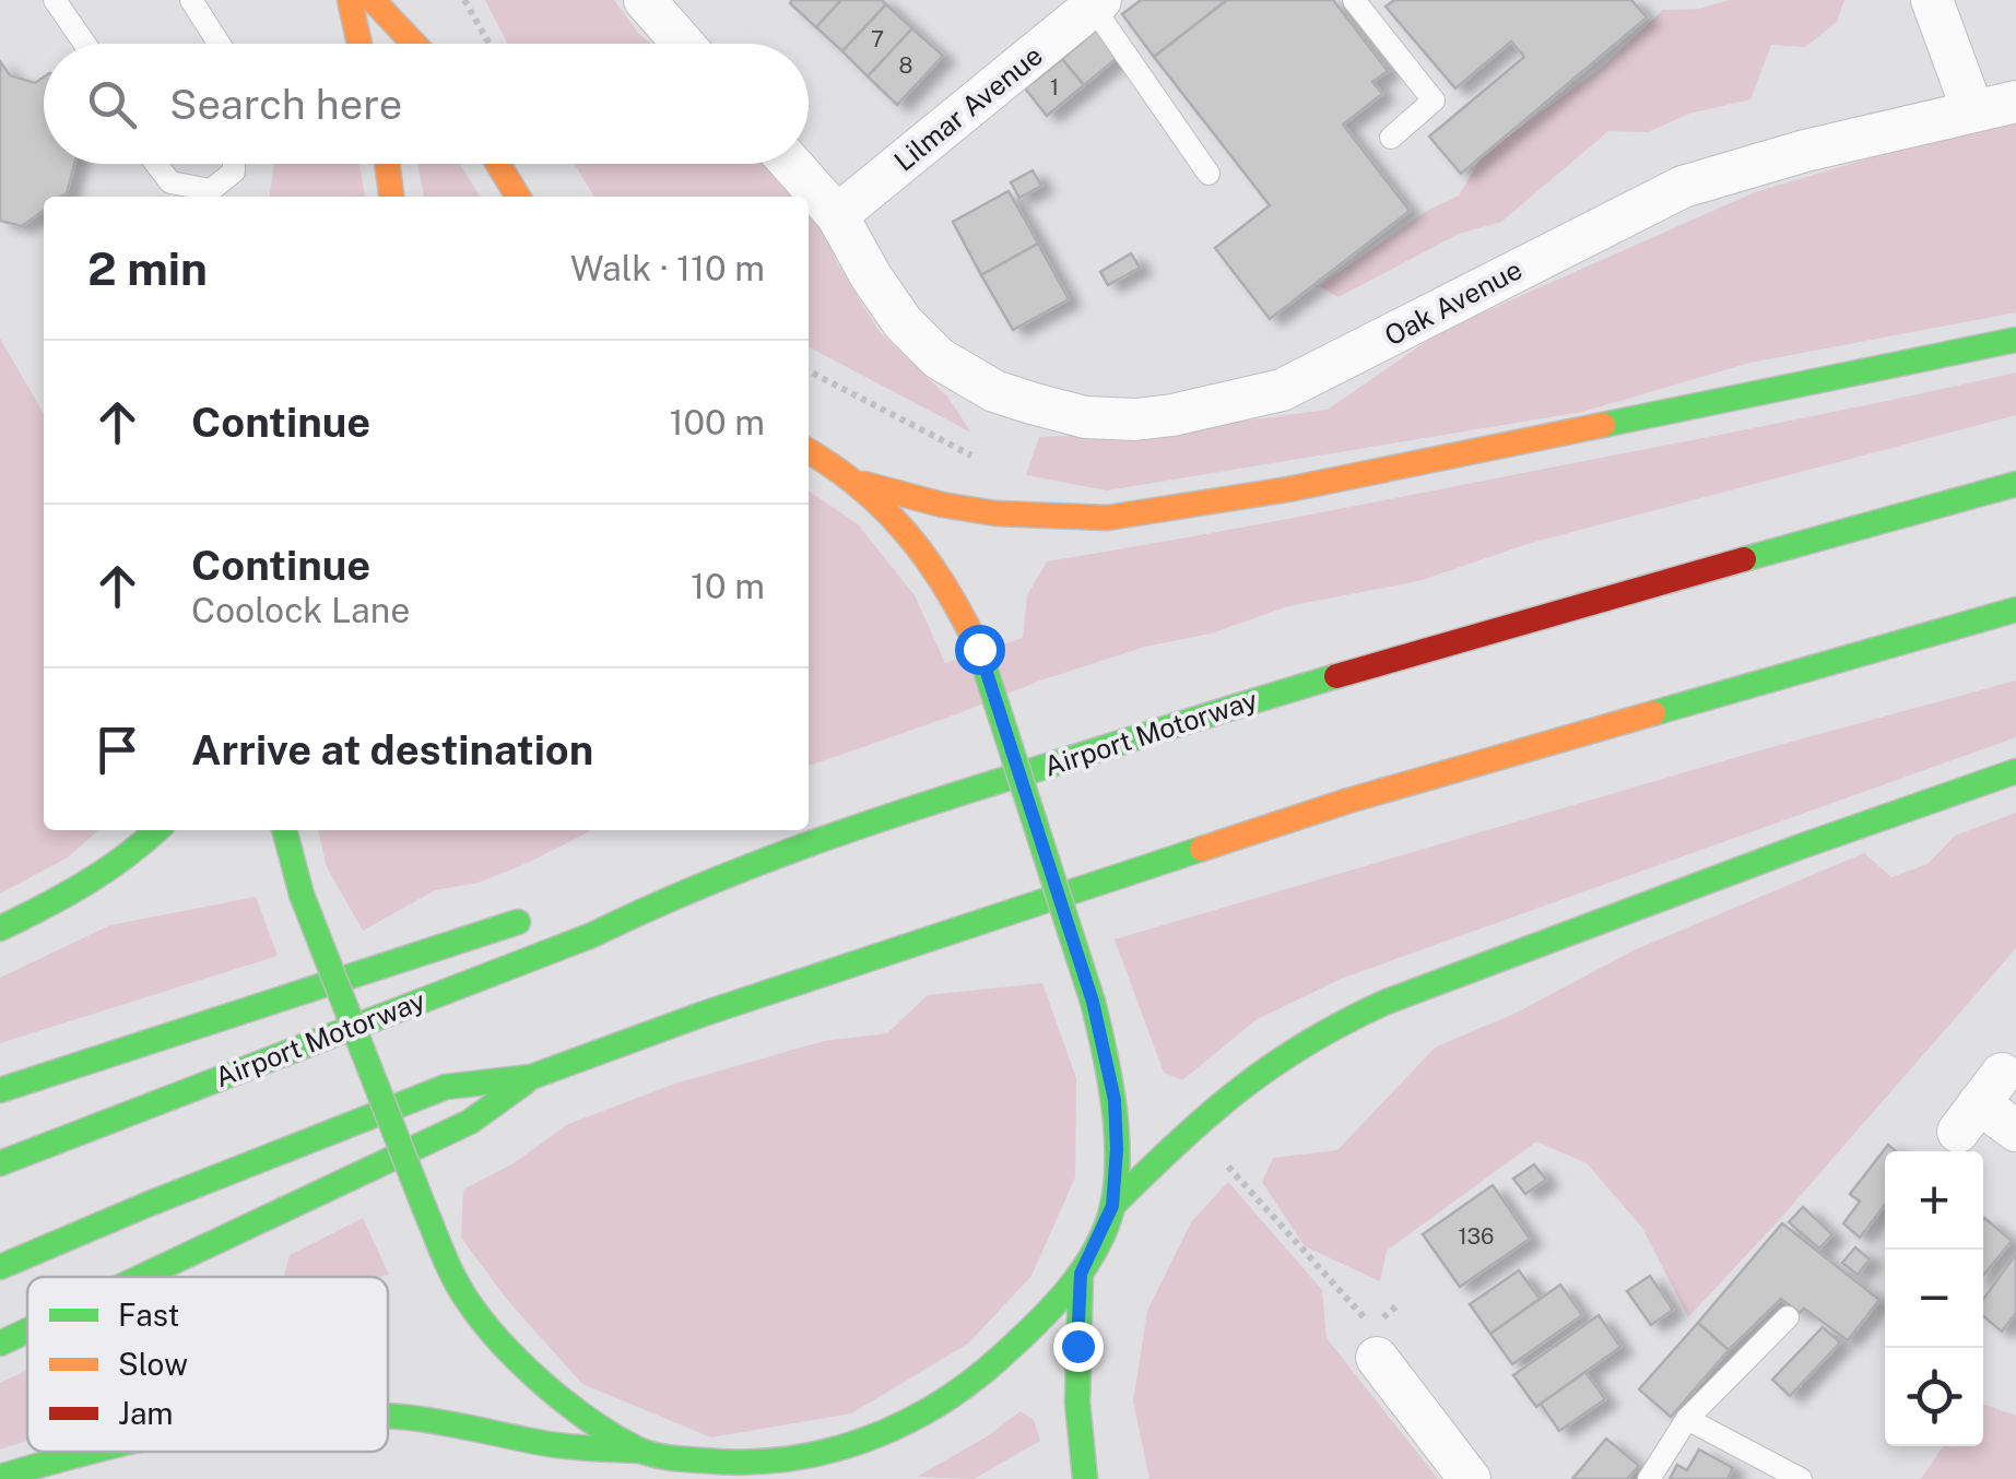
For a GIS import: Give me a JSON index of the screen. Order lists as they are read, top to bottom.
{
  "streets": {
    "main road": ["Airport Motorway"],
    "street": ["Lilmar Avenue", "Oak Avenue"]
  },
  "crossings": [
    ["Lilmar Avenue", "Oak Avenue"]
  ],
  "house_numbers": [
    "7",
    "8",
    "1",
    "136"
  ],
  "legend": ["Fast", "Slow", "Jam"],
  "page": {
    "search": "Search here",
    "heading": ["2 min", "Walk · 110 m"],
    "list": [
      ["Continue", "100 m"],
      ["Continue", "Coolock Lane", "10 m"],
      "Arrive at destination"
    ],
    "map_buttons": ["+", "−"]
  }
}
